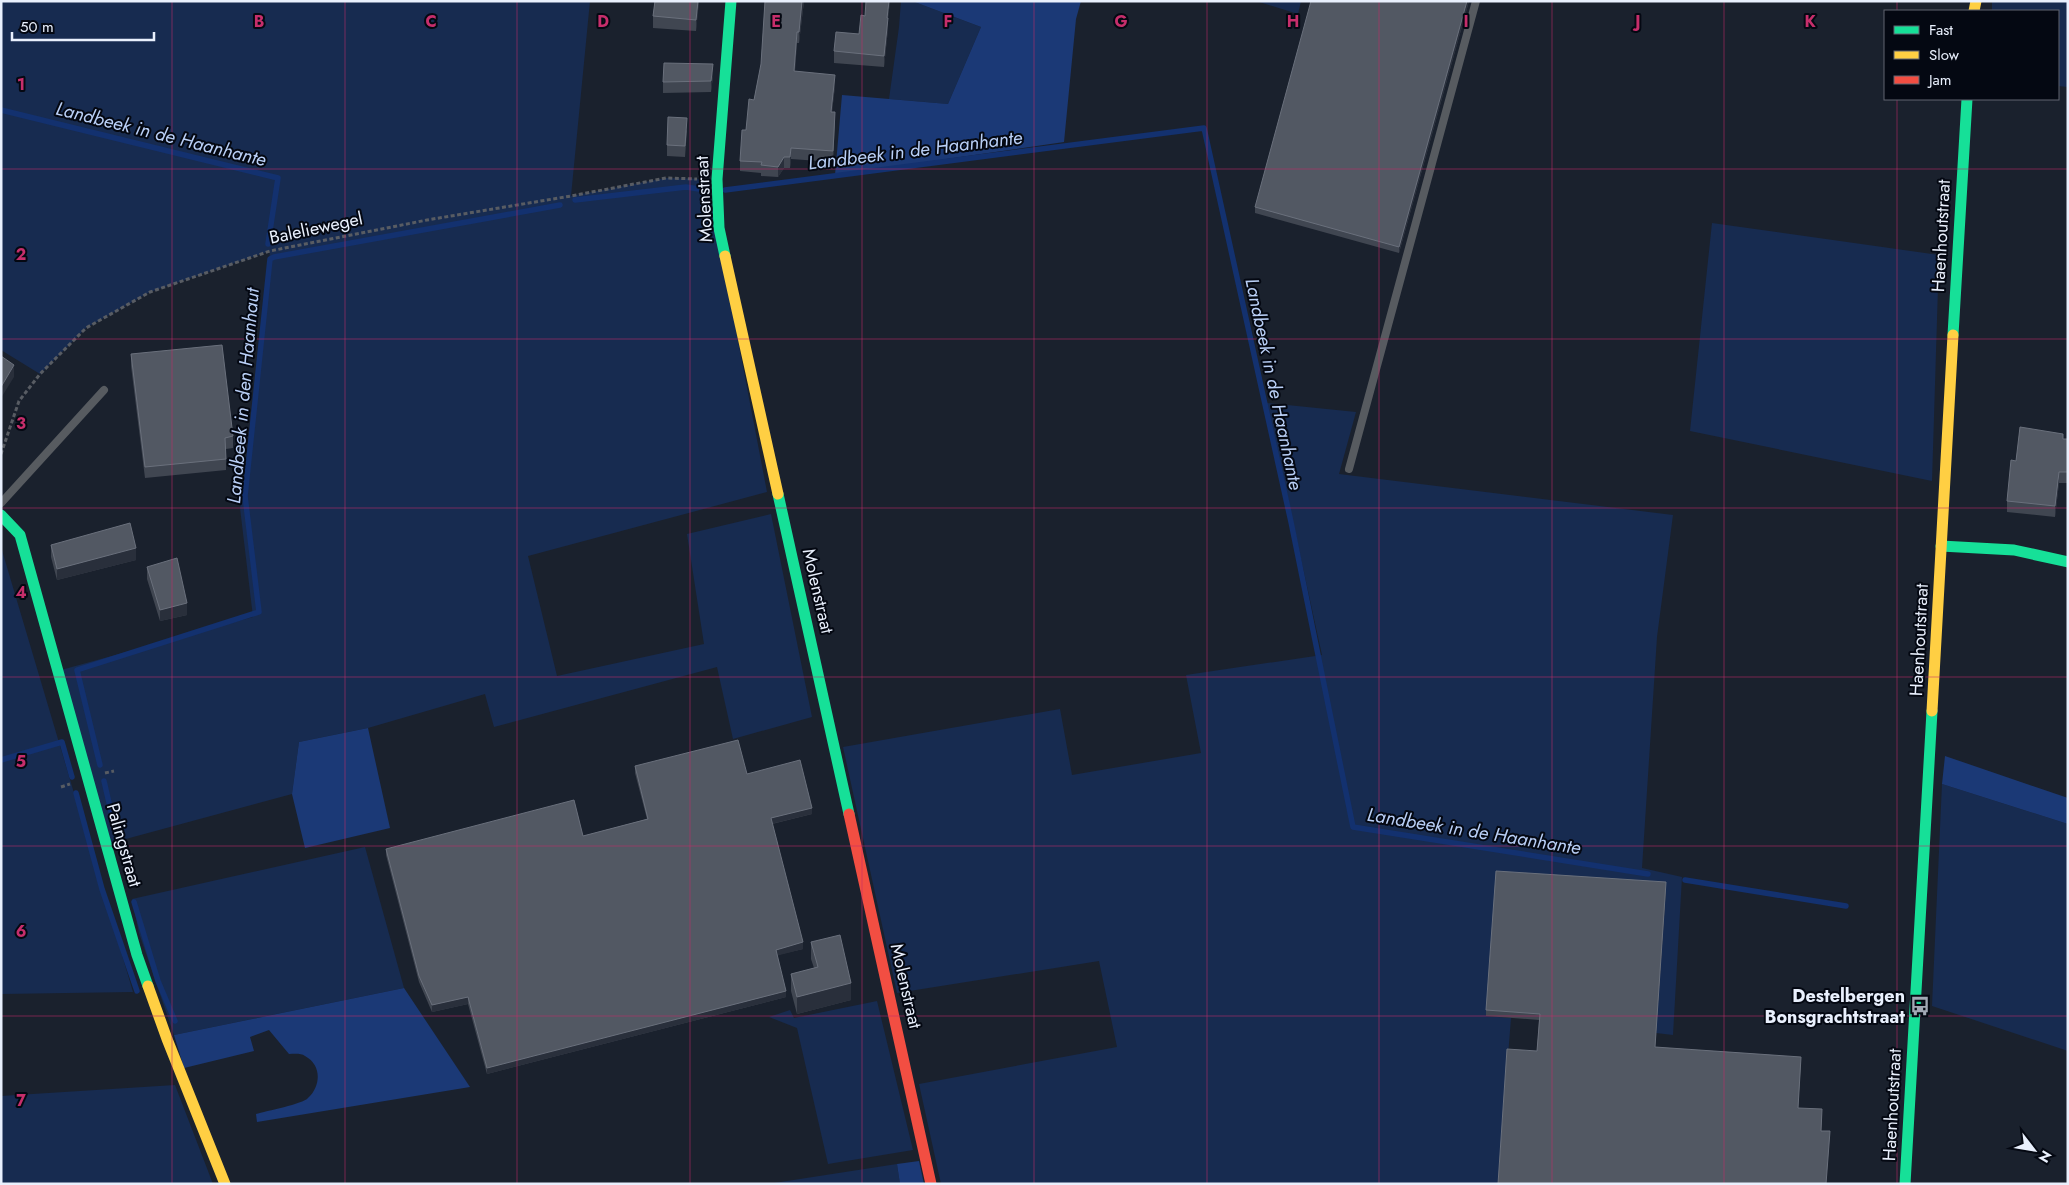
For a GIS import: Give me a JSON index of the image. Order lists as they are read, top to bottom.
{
  "streets": {
    "street": ["Molenstraat", "Haenhoutstraat", "Palingstraat"],
    "path": ["Baleliewegel"]
  },
  "crossings": [
    ["Molenstraat", "Baleliewegel"]
  ],
  "water": ["Landbeek in de Haanhante", "Landbeek in den Haanhaut"],
  "places": {
    "bus stop": ["Destelbergen Bonsgrachtstraat"]
  },
  "legend": ["Fast", "Slow", "Jam"],
  "scale_bar": "50 m",
  "north": "bottom right",
  "grid": {
    "columns": [
      "B",
      "C",
      "D",
      "E",
      "F",
      "G",
      "H",
      "I",
      "J",
      "K"
    ],
    "rows": [
      "1",
      "2",
      "3",
      "4",
      "5",
      "6",
      "7"
    ]
  }
}
